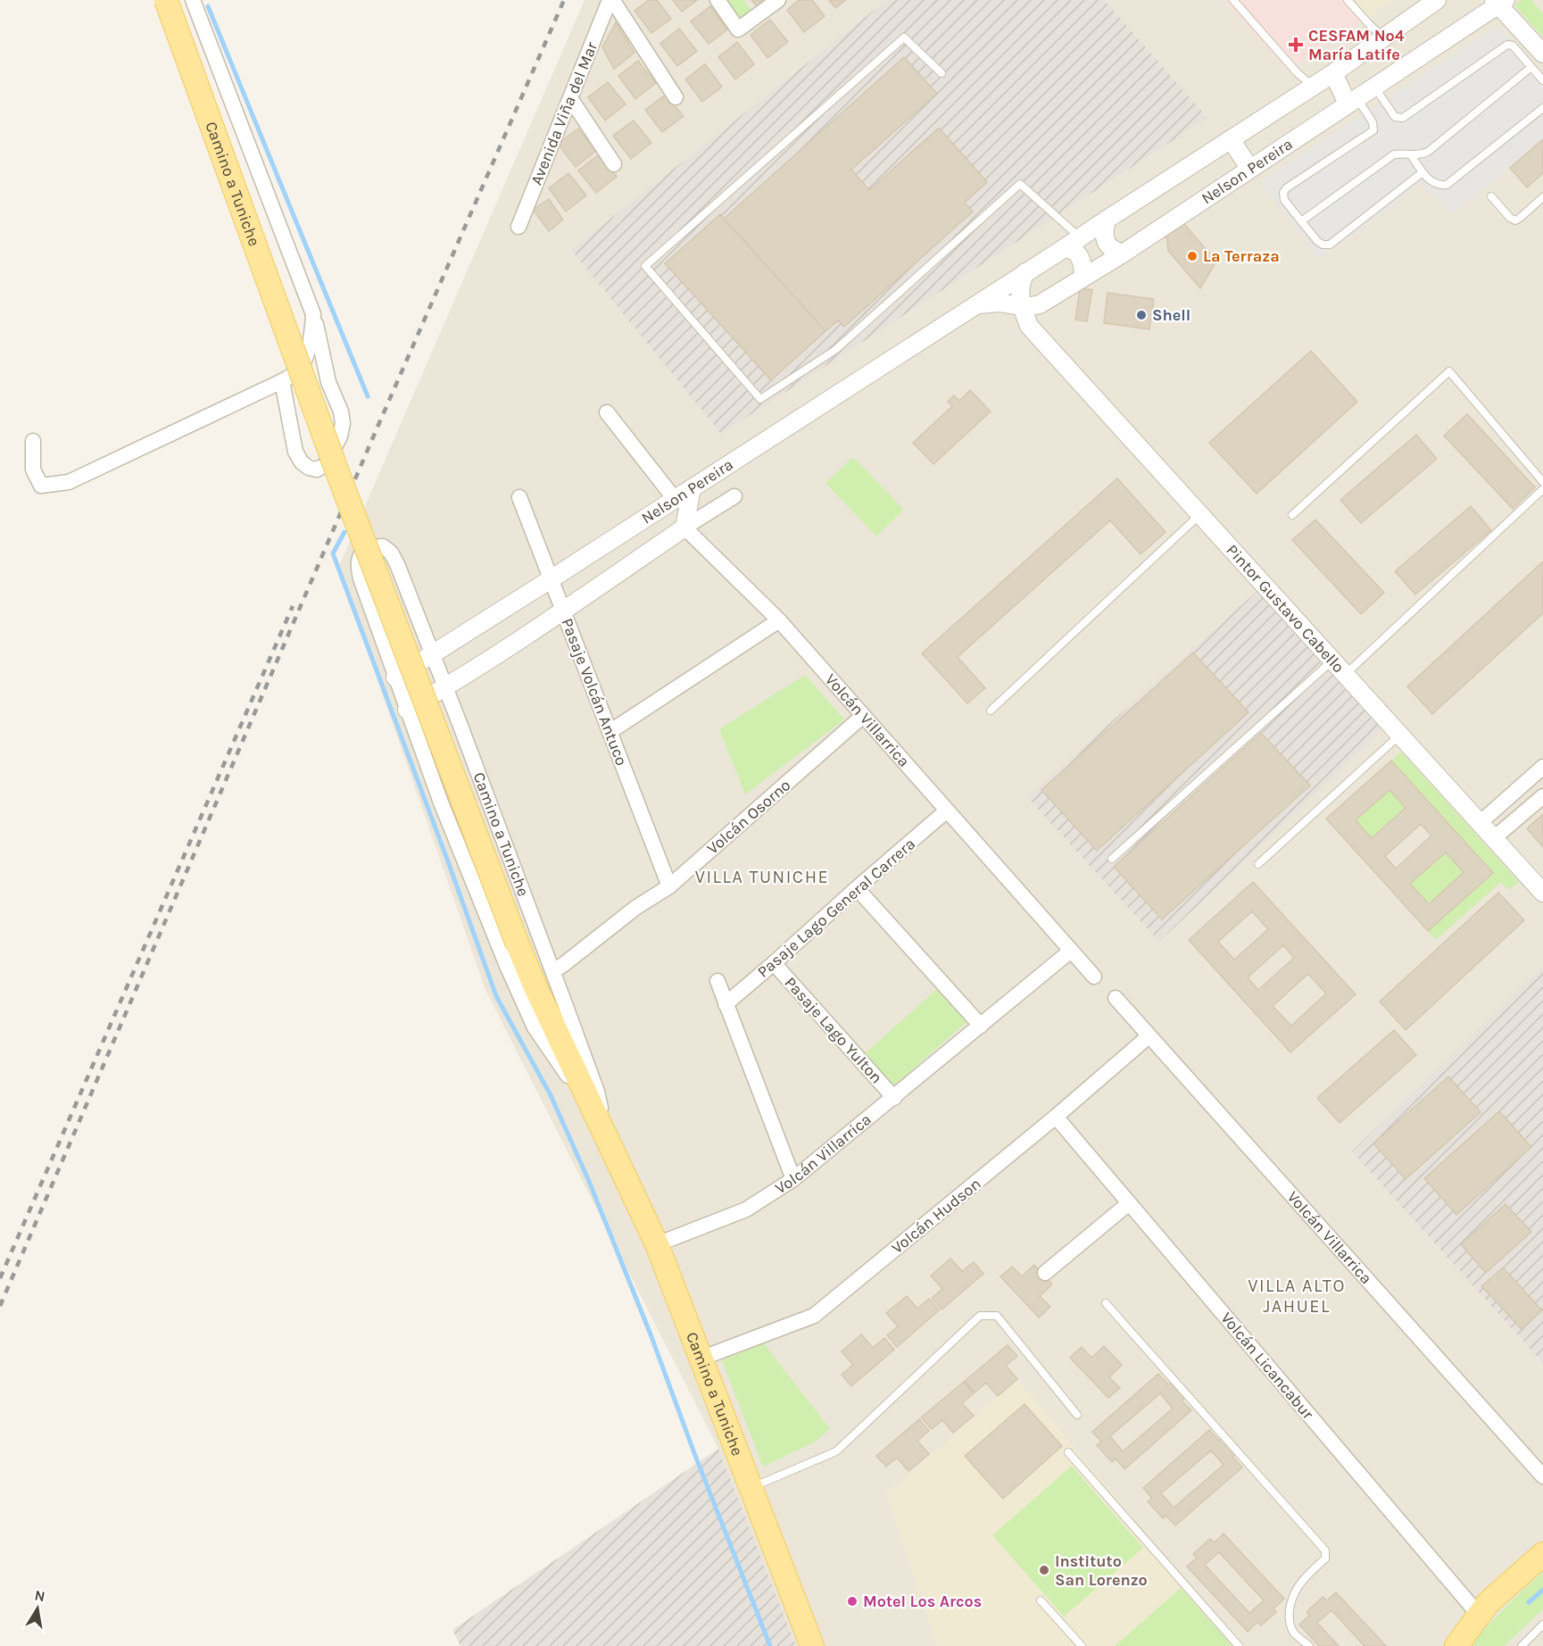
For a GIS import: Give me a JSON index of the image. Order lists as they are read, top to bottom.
{
  "streets": {
    "main road": ["Camino a Tuniche"],
    "street": [
      "Avenida Viña del Mar",
      "Nelson Pereira",
      "Pintor Gustavo Cabello",
      "Pasaje Volcán Antuco",
      "Volcán Villarrica",
      "Volcán Osorno",
      "Pasaje Lago General Carrera",
      "Pasaje Lago Yulton",
      "Volcán Hudson",
      "Volcán Licancabur"
    ]
  },
  "crossings": [
    ["Nelson Pereira", "Camino a Tuniche"],
    ["Nelson Pereira", "Pintor Gustavo Cabello"],
    ["Nelson Pereira", "Pasaje Volcán Antuco"],
    ["Nelson Pereira", "Volcán Villarrica"],
    ["Camino a Tuniche", "Volcán Villarrica"],
    ["Camino a Tuniche", "Volcán Osorno"],
    ["Camino a Tuniche", "Volcán Hudson"],
    ["Pasaje Volcán Antuco", "Volcán Osorno"],
    ["Volcán Villarrica", "Volcán Osorno"],
    ["Volcán Villarrica", "Pasaje Lago General Carrera"],
    ["Volcán Villarrica", "Pasaje Lago Yulton"],
    ["Volcán Villarrica", "Volcán Hudson"],
    ["Pasaje Lago General Carrera", "Pasaje Lago Yulton"],
    ["Volcán Hudson", "Volcán Licancabur"]
  ],
  "districts": ["VILLA TUNICHE", "VILLA ALTO JAHUEL"],
  "places": {
    "health": ["CESFAM Nº4 María Latife"],
    "other": [
      "La Terraza",
      "Shell",
      "Instituto San Lorenzo",
      "Motel Los Arcos"
    ]
  },
  "north": "top"
}
